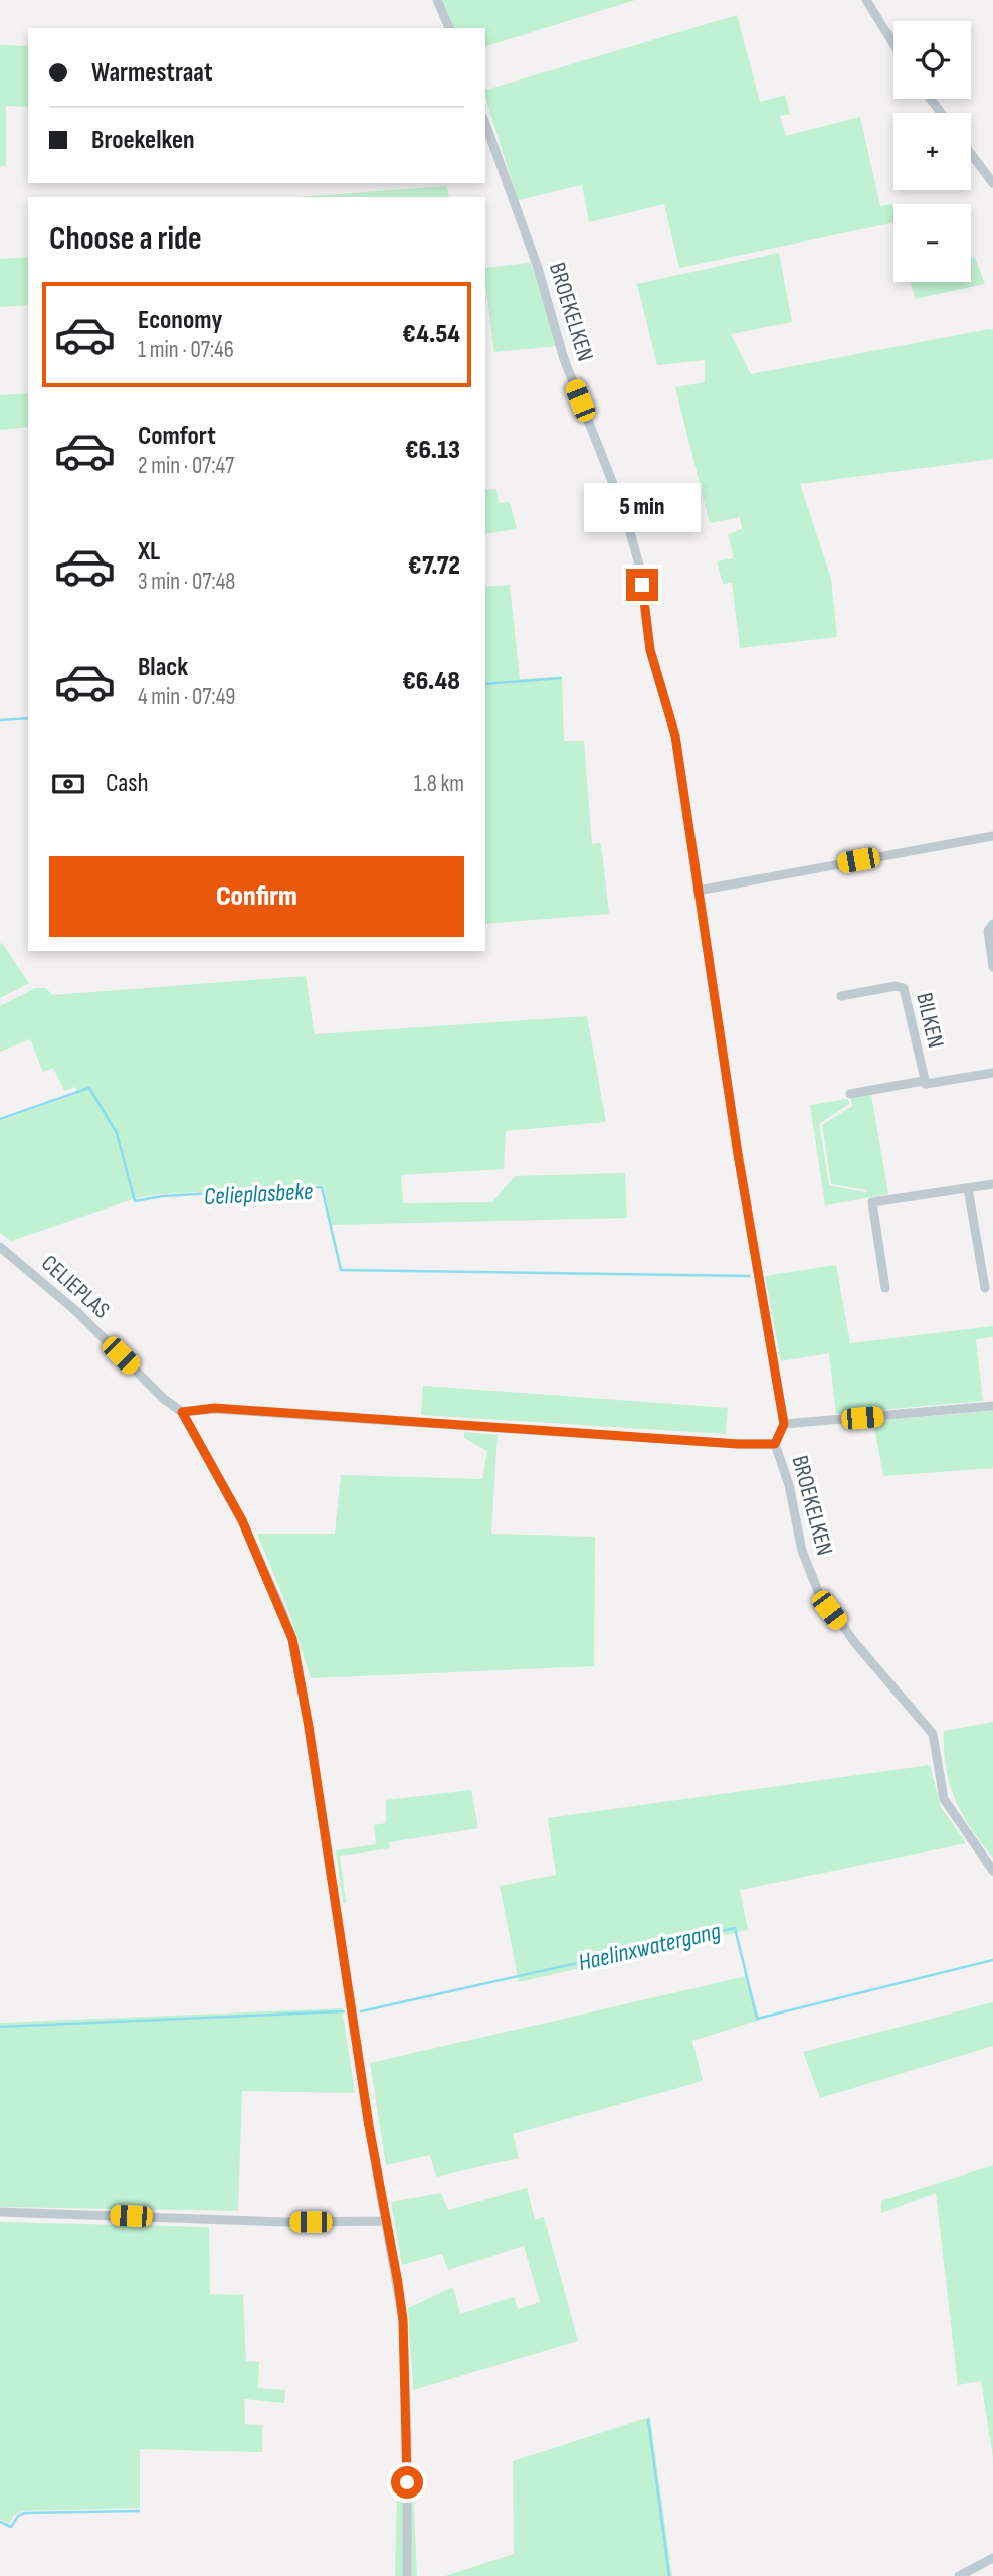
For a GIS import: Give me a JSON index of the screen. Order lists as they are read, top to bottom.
{
  "streets": {
    "street": ["BROEKELKEN", "BILKEN", "CELIEPLAS"]
  },
  "water": ["Celieplasbeke", "Haelinxwatergang"],
  "page": {
    "map_buttons": ["+", "−"],
    "banner": ["Warmestraat", "Broekelken"],
    "heading": "Choose a ride",
    "list": [
      {
        "name": "Economy",
        "note": "1 min · 07:46",
        "value": "€4.54"
      },
      {
        "name": "Comfort",
        "note": "2 min · 07:47",
        "value": "€6.13"
      },
      {
        "name": "XL",
        "note": "3 min · 07:48",
        "value": "€7.72"
      },
      {
        "name": "Black",
        "note": "4 min · 07:49",
        "value": "€6.48"
      }
    ],
    "bubble": "5 min",
    "pay": ["Cash", "1.8 km"],
    "buttons": "Confirm"
  }
}
